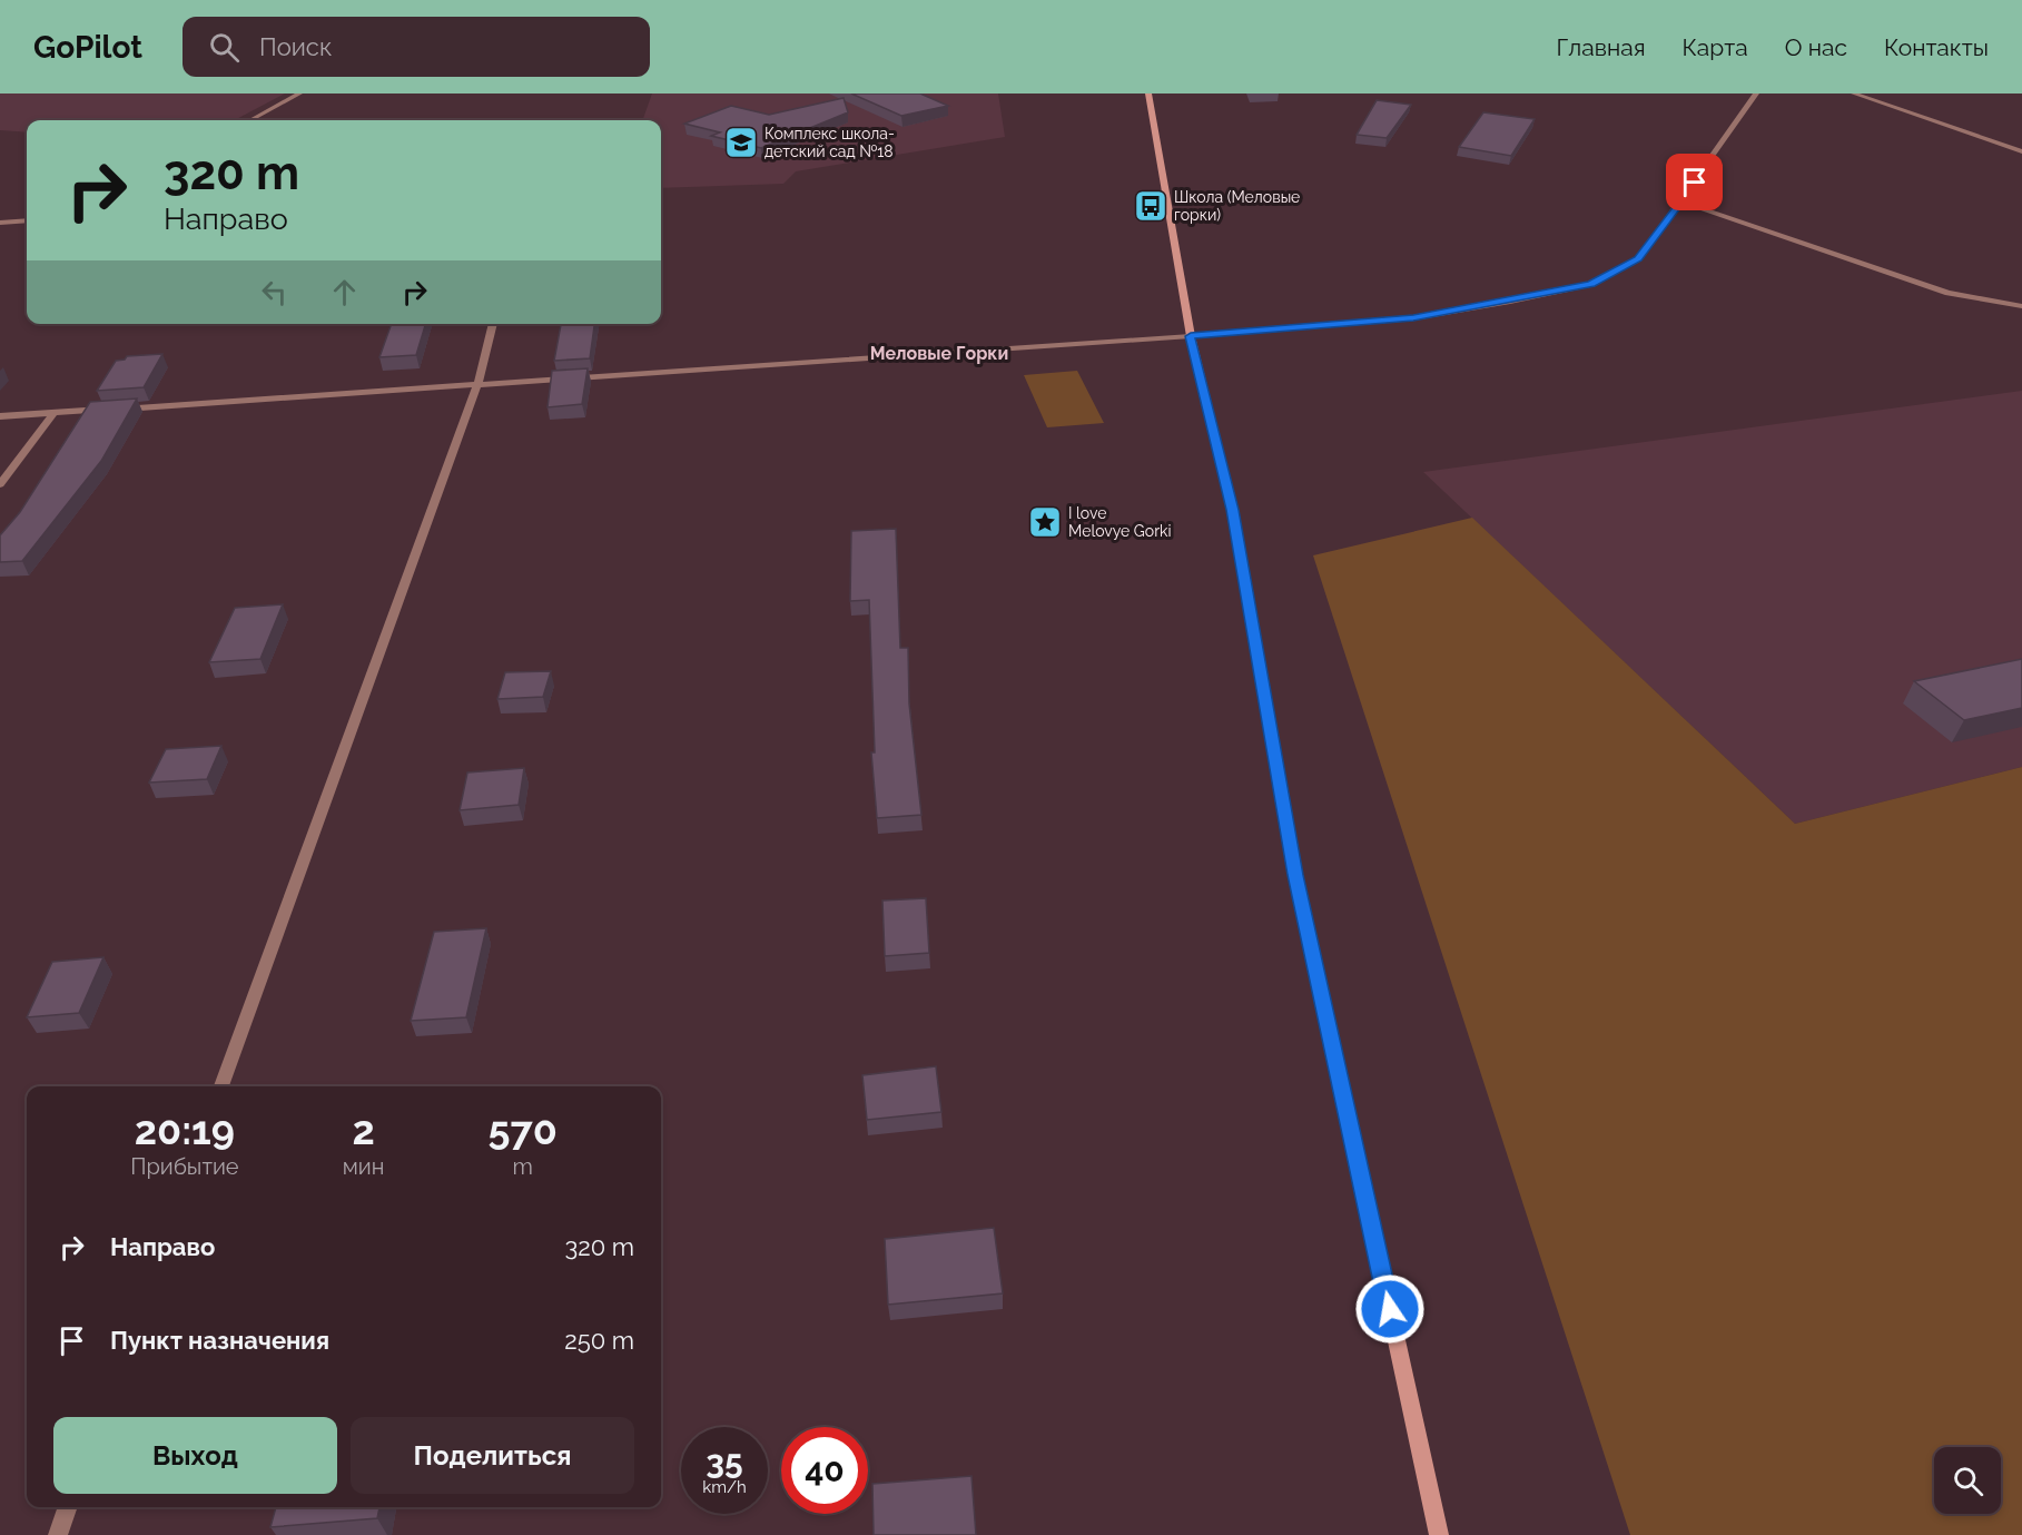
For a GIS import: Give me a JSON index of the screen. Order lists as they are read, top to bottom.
{
  "districts": ["Меловые Горки"],
  "places": {
    "school or university": ["Комплекс школа- детский сад №18"],
    "bus stop": ["Школа (Меловые горки)"],
    "place": ["I love Melovye Gorki"]
  },
  "page": {
    "header": "GoPilot",
    "search": "Поиск",
    "nav": [
      "Главная",
      "Карта",
      "О нас",
      "Контакты"
    ],
    "turn": ["320 m", "Направо"],
    "eta": [
      "20:19",
      "Прибытие",
      "2",
      "мин",
      "570",
      "m"
    ],
    "list": [
      {
        "name": "Направо",
        "value": "320 m"
      },
      {
        "name": "Пункт назначения",
        "value": "250 m"
      }
    ],
    "buttons": ["Выход", "Поделиться"],
    "speed": "35 km/h",
    "limit": "40"
  }
}
